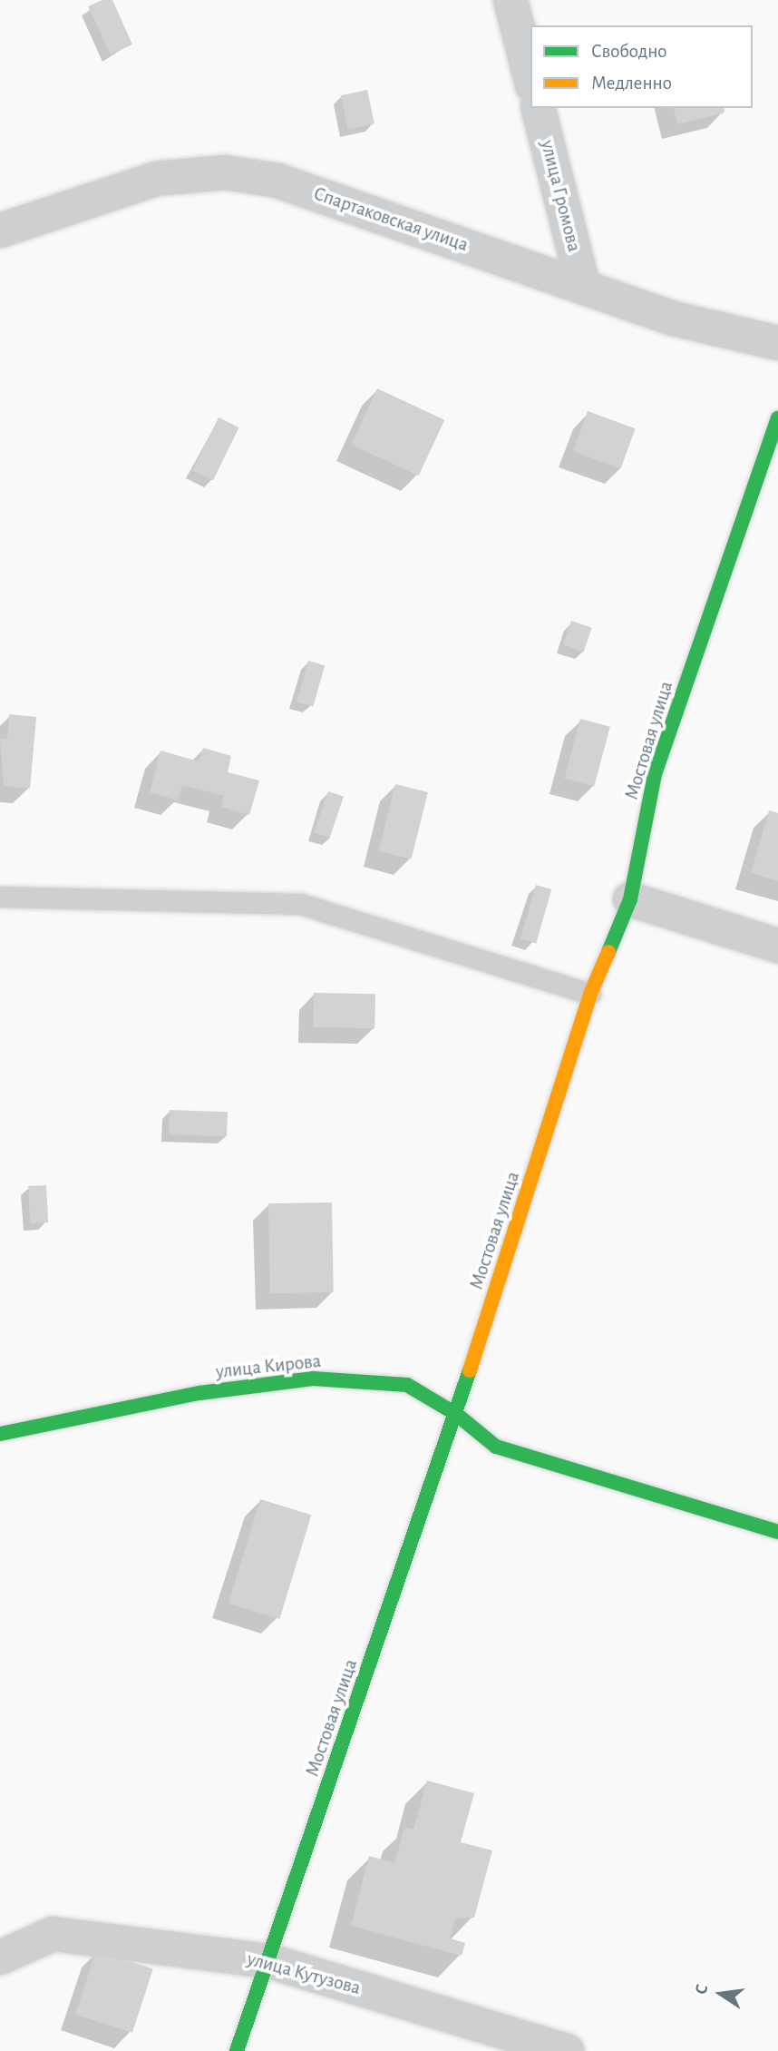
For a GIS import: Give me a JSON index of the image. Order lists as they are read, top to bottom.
{
  "streets": {
    "street": [
      "улица Громова",
      "Спартаковская улица",
      "Мостовая улица",
      "улица Кирова",
      "улица Кутузова"
    ]
  },
  "crossings": [
    ["улица Громова", "Спартаковская улица"],
    ["Мостовая улица", "улица Кирова"],
    ["Мостовая улица", "улица Кутузова"]
  ],
  "legend": ["Свободно", "Медленно"],
  "north": "left"
}
